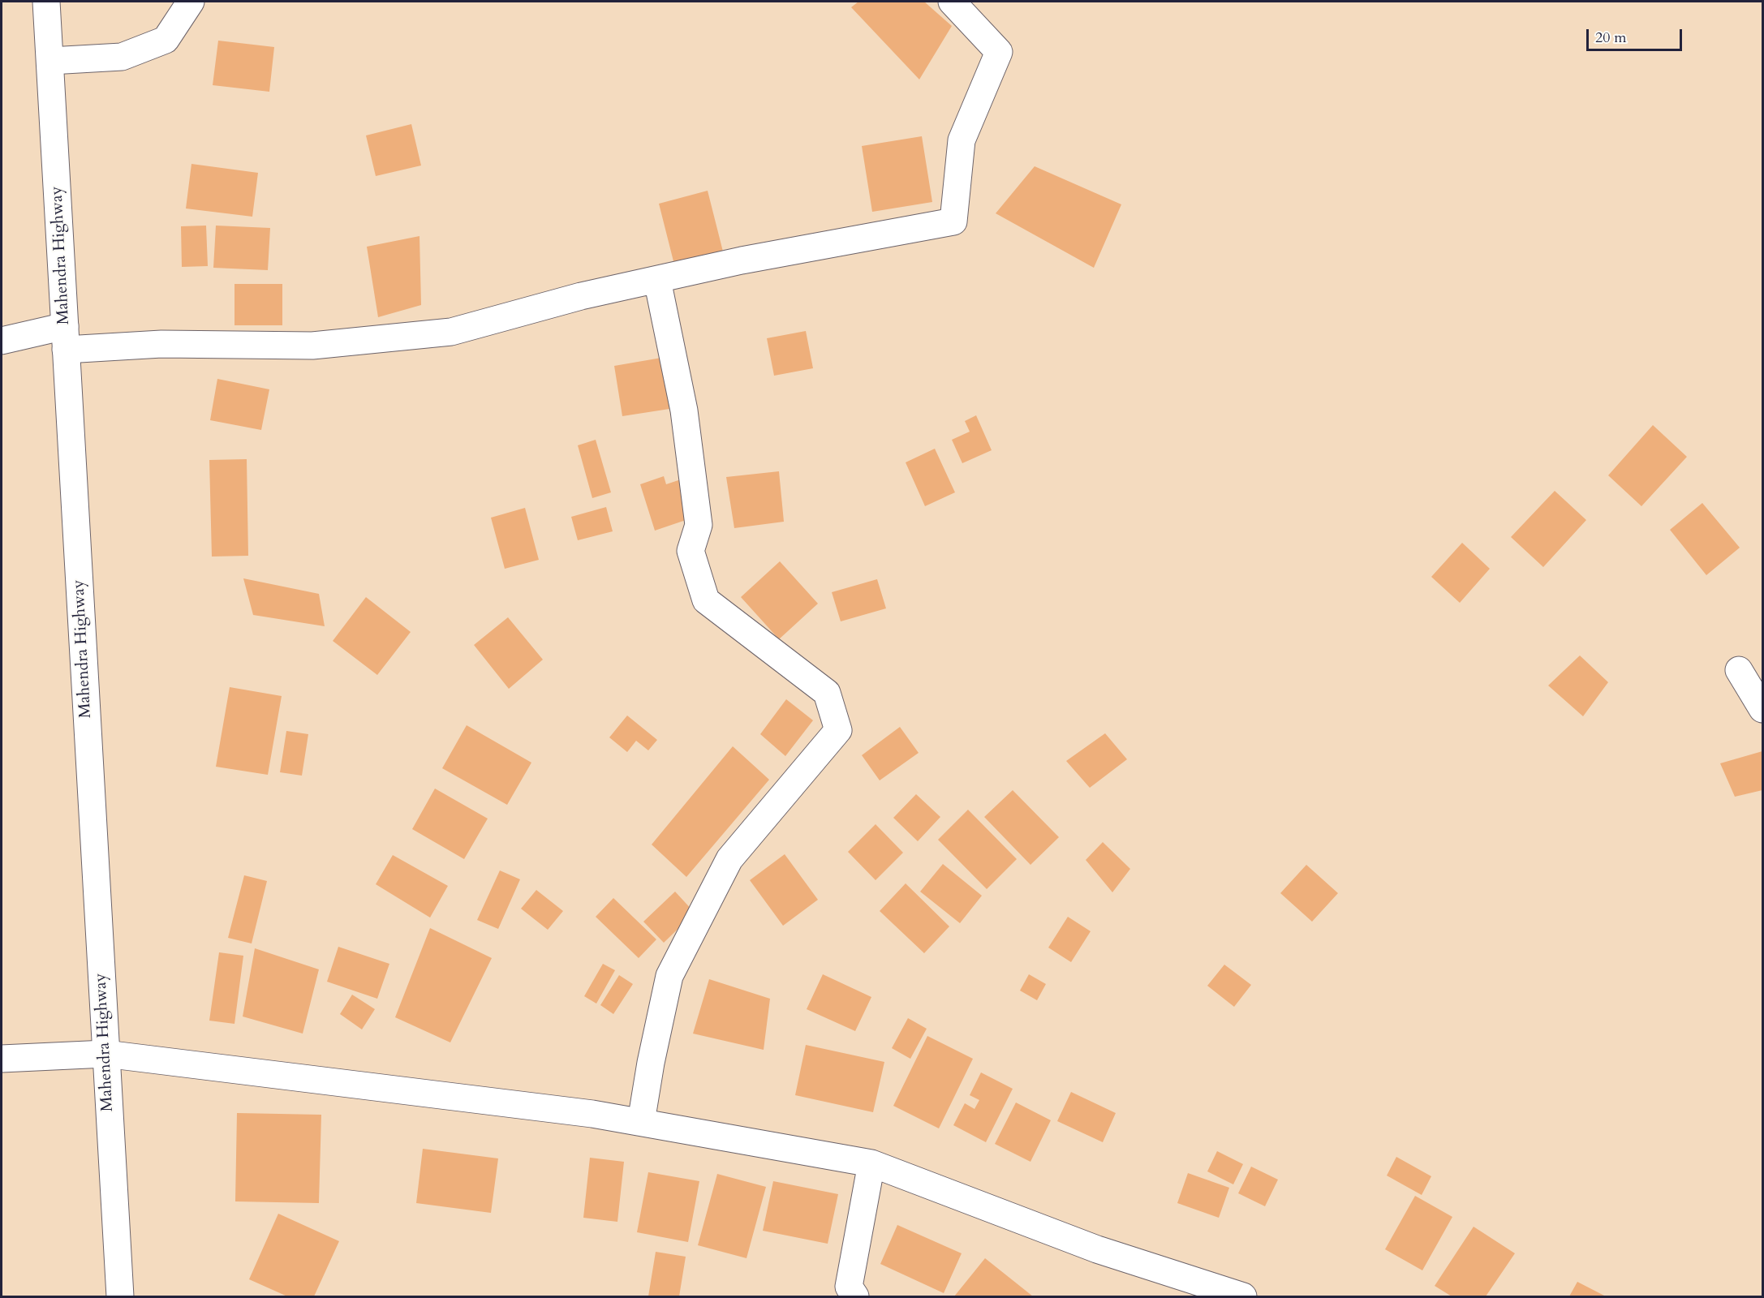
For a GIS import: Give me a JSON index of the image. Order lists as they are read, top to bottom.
{
  "streets": {
    "main road": ["Mahendra Highway"]
  },
  "scale_bar": "20 m"
}
